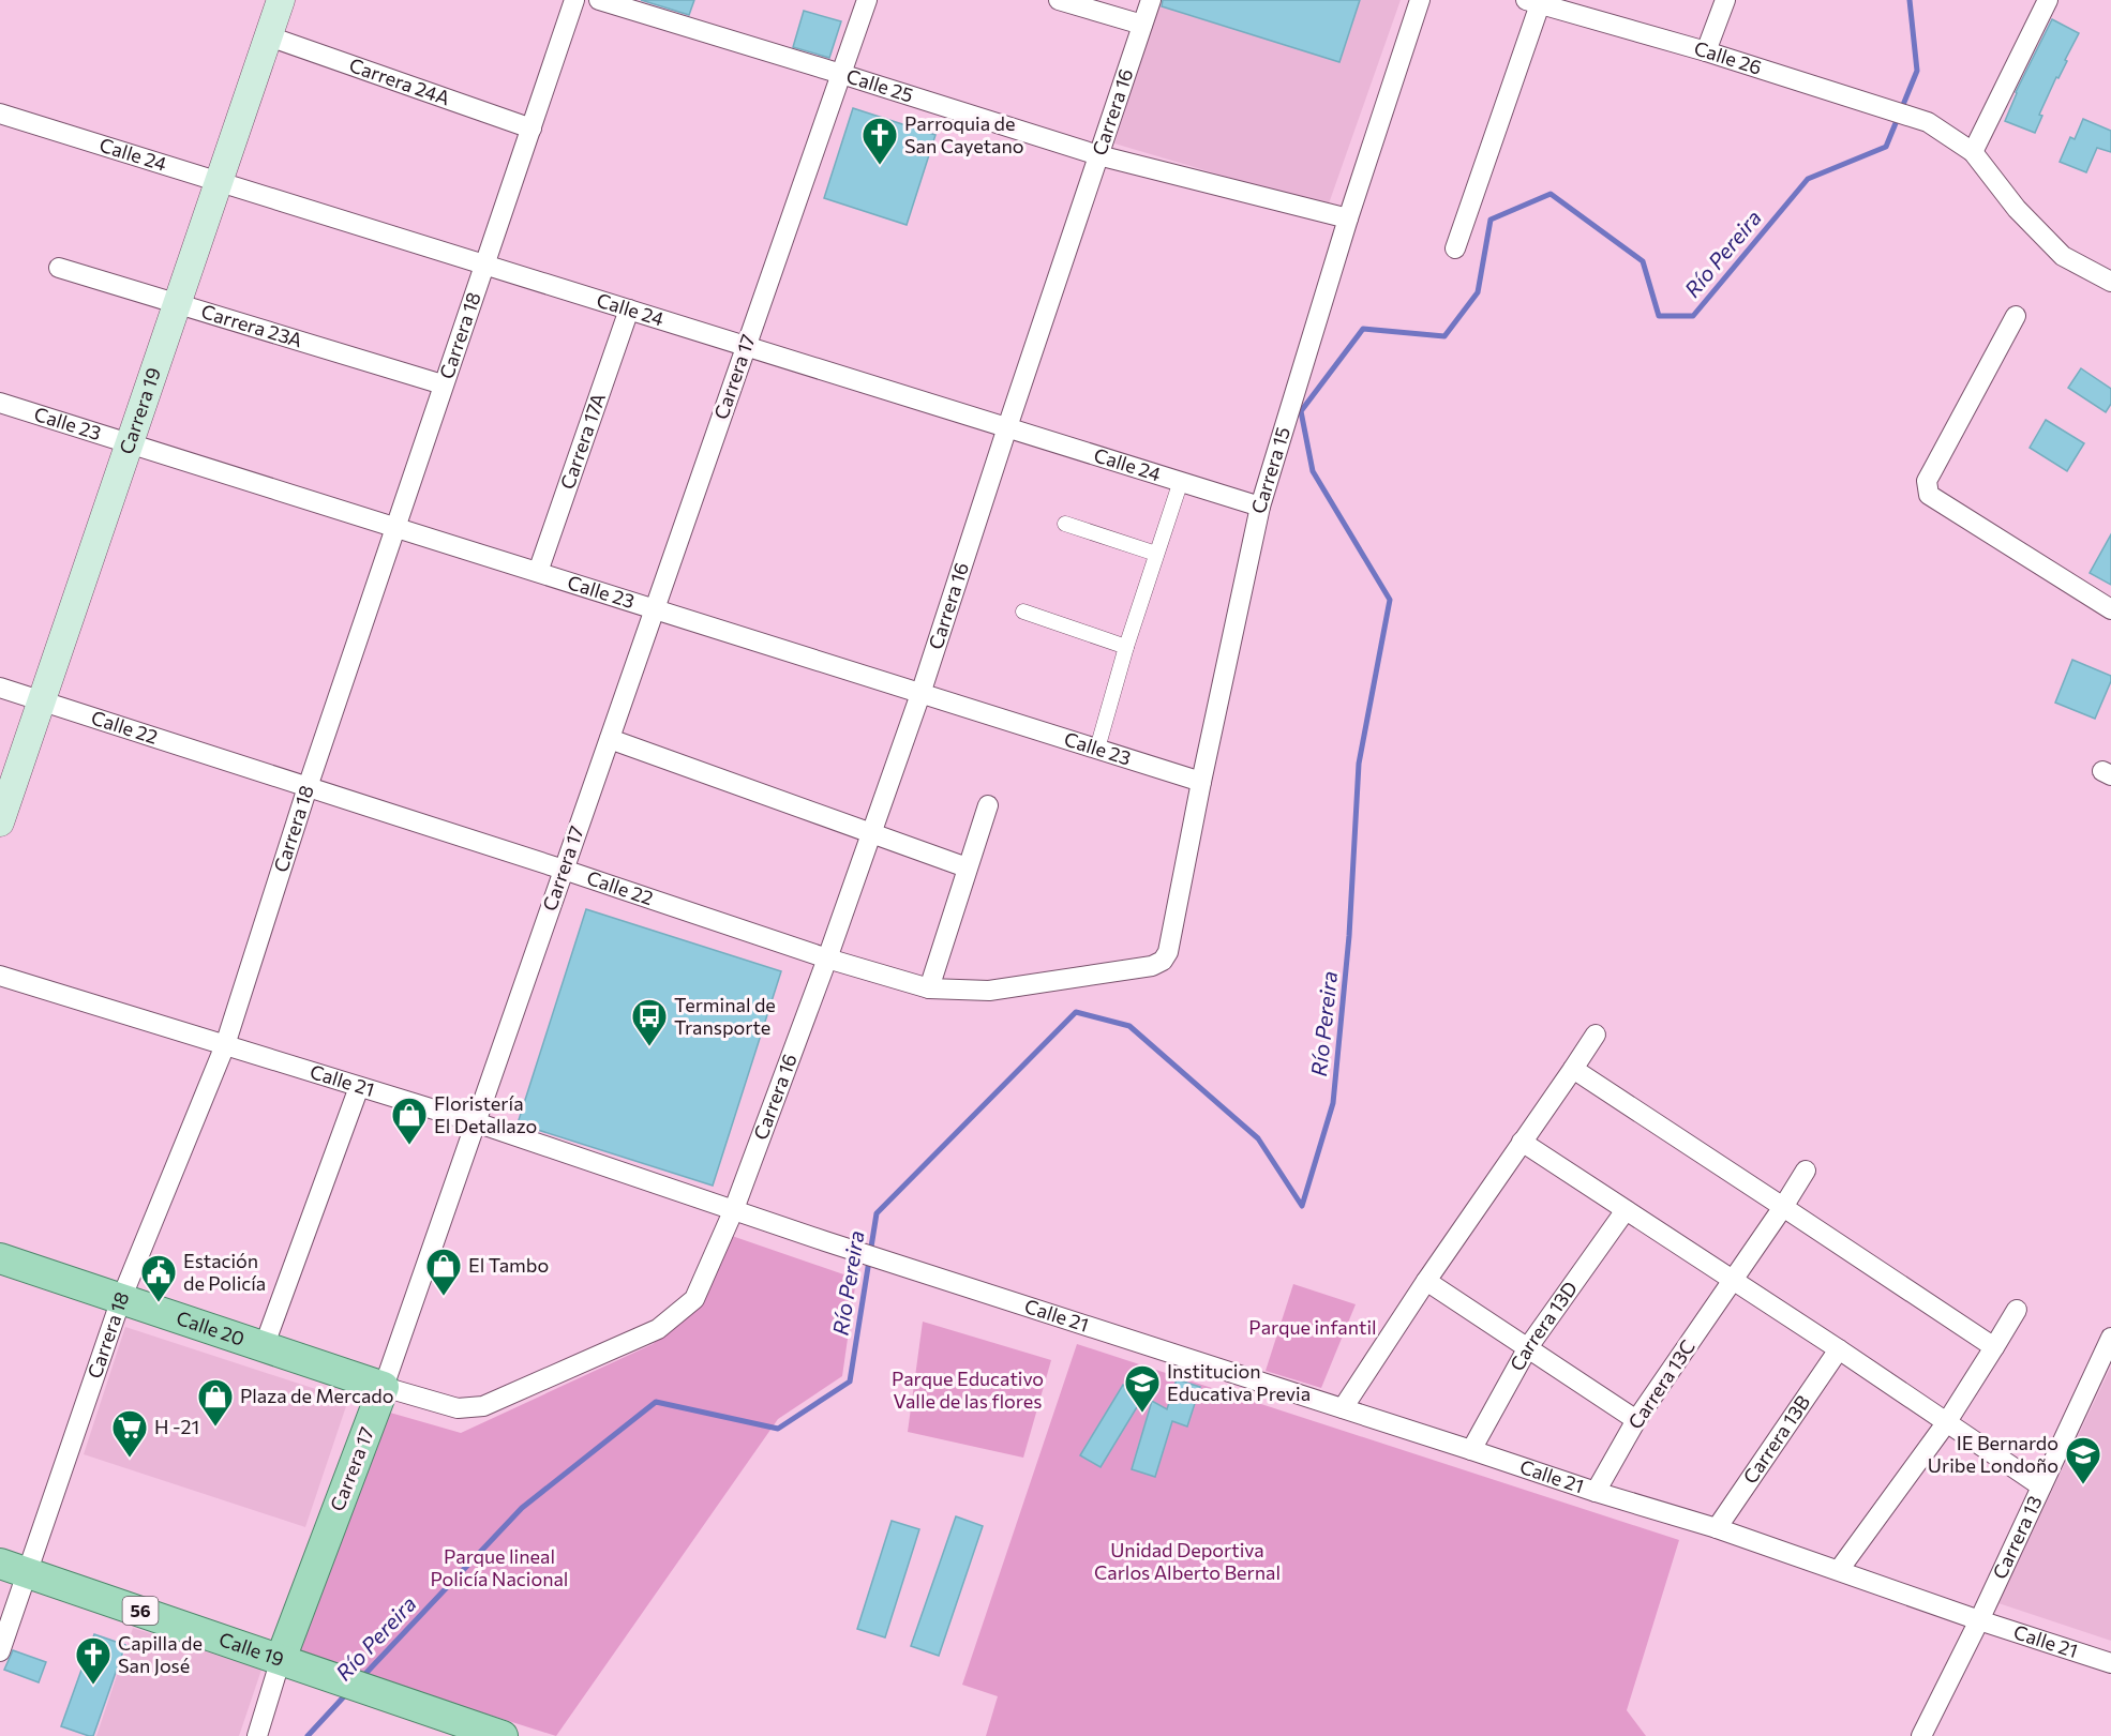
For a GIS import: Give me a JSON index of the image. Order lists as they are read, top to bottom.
{
  "streets": {
    "main road": [
      "Carrera 17",
      "Carrera 19",
      "Calle 20",
      "56",
      "Calle 19"
    ],
    "street": [
      "Calle 26",
      "Carrera 24A",
      "Calle 25",
      "Carrera 16",
      "Calle 24",
      "Carrera 23A",
      "Carrera 18",
      "Calle 23",
      "Carrera 17A",
      "Carrera 15",
      "Calle 22",
      "Calle 21",
      "Carrera 13D",
      "Carrera 13C",
      "Carrera 13B",
      "Carrera 13"
    ]
  },
  "crossings": [
    ["Carrera 24A", "Carrera 18"],
    ["Carrera 24A", "Carrera 19"],
    ["Calle 25", "Carrera 16"],
    ["Calle 25", "Carrera 17"],
    ["Calle 25", "Carrera 15"],
    ["Carrera 16", "Calle 24"],
    ["Carrera 16", "Carrera 17"],
    ["Carrera 16", "Calle 23"],
    ["Carrera 16", "Calle 22"],
    ["Carrera 16", "Calle 21"],
    ["Carrera 16", "Calle 20"],
    ["Calle 24", "Carrera 18"],
    ["Calle 24", "Carrera 17"],
    ["Calle 24", "Carrera 19"],
    ["Calle 24", "Carrera 17A"],
    ["Calle 24", "Carrera 15"],
    ["Carrera 23A", "Carrera 18"],
    ["Carrera 23A", "Carrera 19"],
    ["Carrera 18", "Calle 23"],
    ["Carrera 18", "Calle 22"],
    ["Carrera 18", "Calle 21"],
    ["Carrera 18", "Calle 20"],
    ["Carrera 18", "Calle 19"],
    ["Carrera 17", "Calle 23"],
    ["Carrera 17", "Calle 22"],
    ["Carrera 17", "Calle 21"],
    ["Carrera 17", "Calle 20"],
    ["Carrera 17", "Calle 19"],
    ["Carrera 19", "Calle 23"],
    ["Carrera 19", "Calle 22"],
    ["Calle 23", "Carrera 17A"],
    ["Calle 23", "Carrera 15"],
    ["Carrera 15", "Calle 22"],
    ["Calle 21", "Carrera 13D"],
    ["Calle 21", "Carrera 13C"],
    ["Calle 21", "Carrera 13B"],
    ["Calle 21", "Carrera 13"]
  ],
  "water": ["Río Pereira"],
  "parks": [
    "Parque infantil",
    "Parque Educativo Valle de las flores",
    "Unidad Deportiva Carlos Alberto Bernal",
    "Parque lineal Policía Nacional"
  ],
  "places": {
    "church": ["Parroquia de San Cayetano", "Capilla de San José"],
    "bus stop": ["Terminal de Transporte"],
    "shop": ["Floristería El Detallazo", "El Tambo", "Plaza de Mercado"],
    "public building": ["Estación de Policía"],
    "school or university": ["Institucion Educativa Previa", "IE Bernardo Uribe Londoño"],
    "supermarket": ["H -21"]
  }
}
